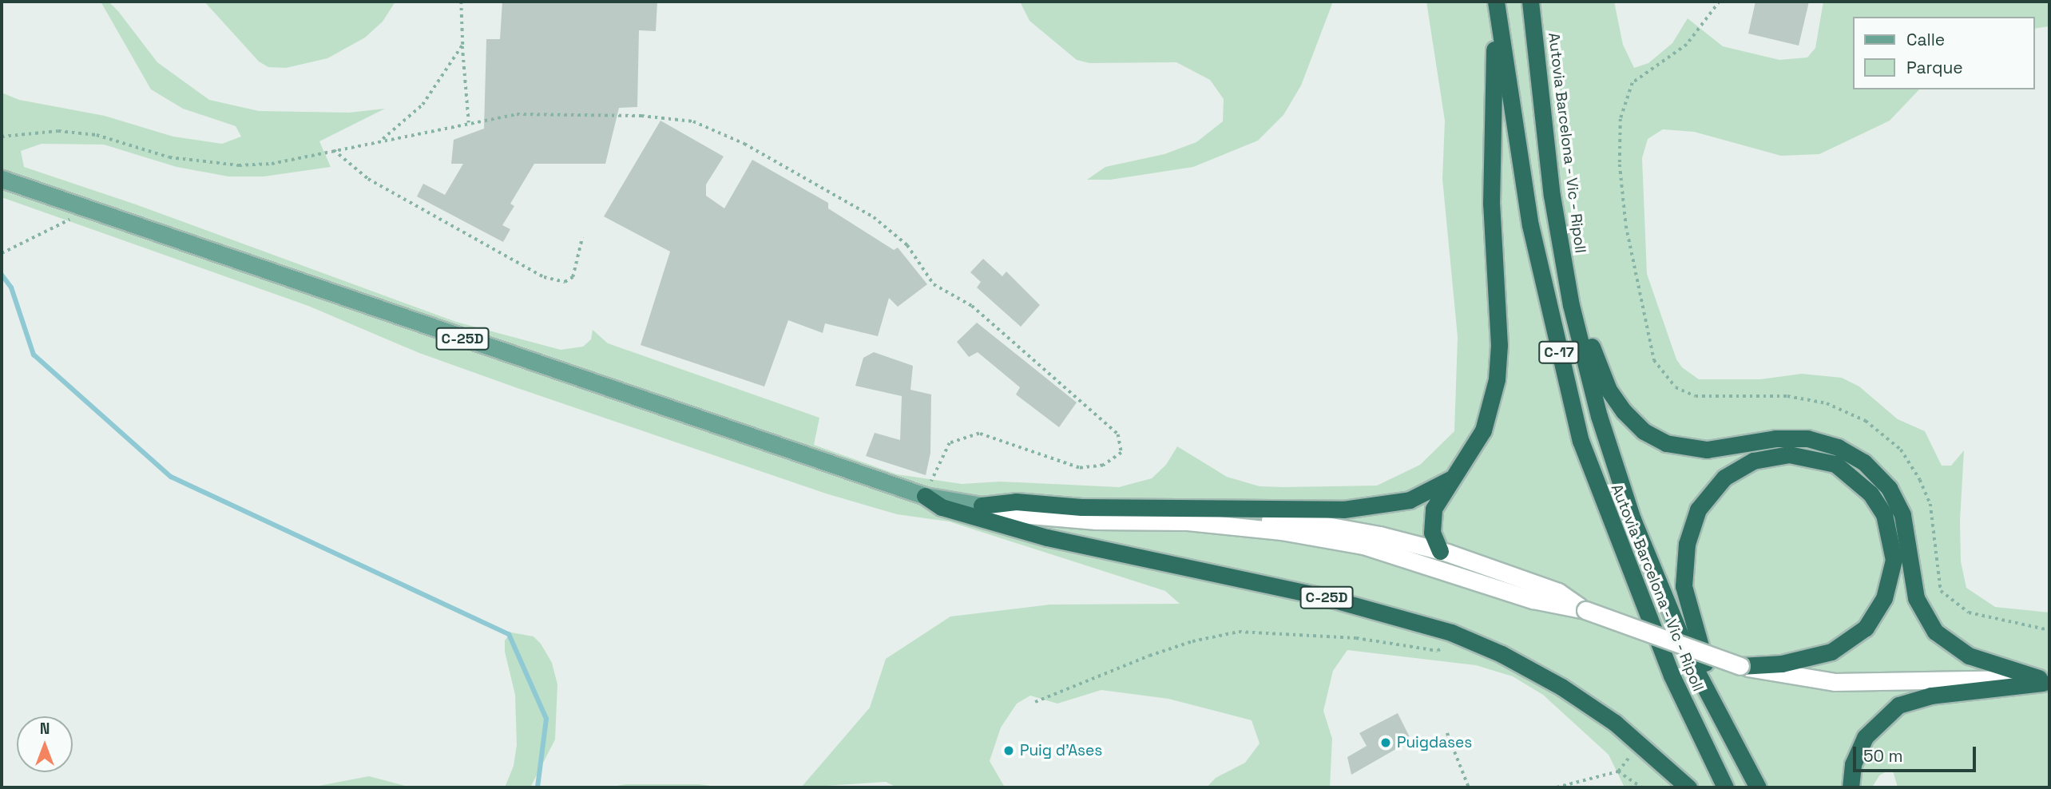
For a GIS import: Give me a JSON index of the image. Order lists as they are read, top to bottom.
{
  "streets": {
    "highway": ["Autovia Barcelona - Vic - Ripoll", "C-25D", "C-17"]
  },
  "places": ["Puigdases", "Puig d'Ases"],
  "legend": ["Calle", "Parque"],
  "scale_bar": "50 m",
  "north": "top"
}
